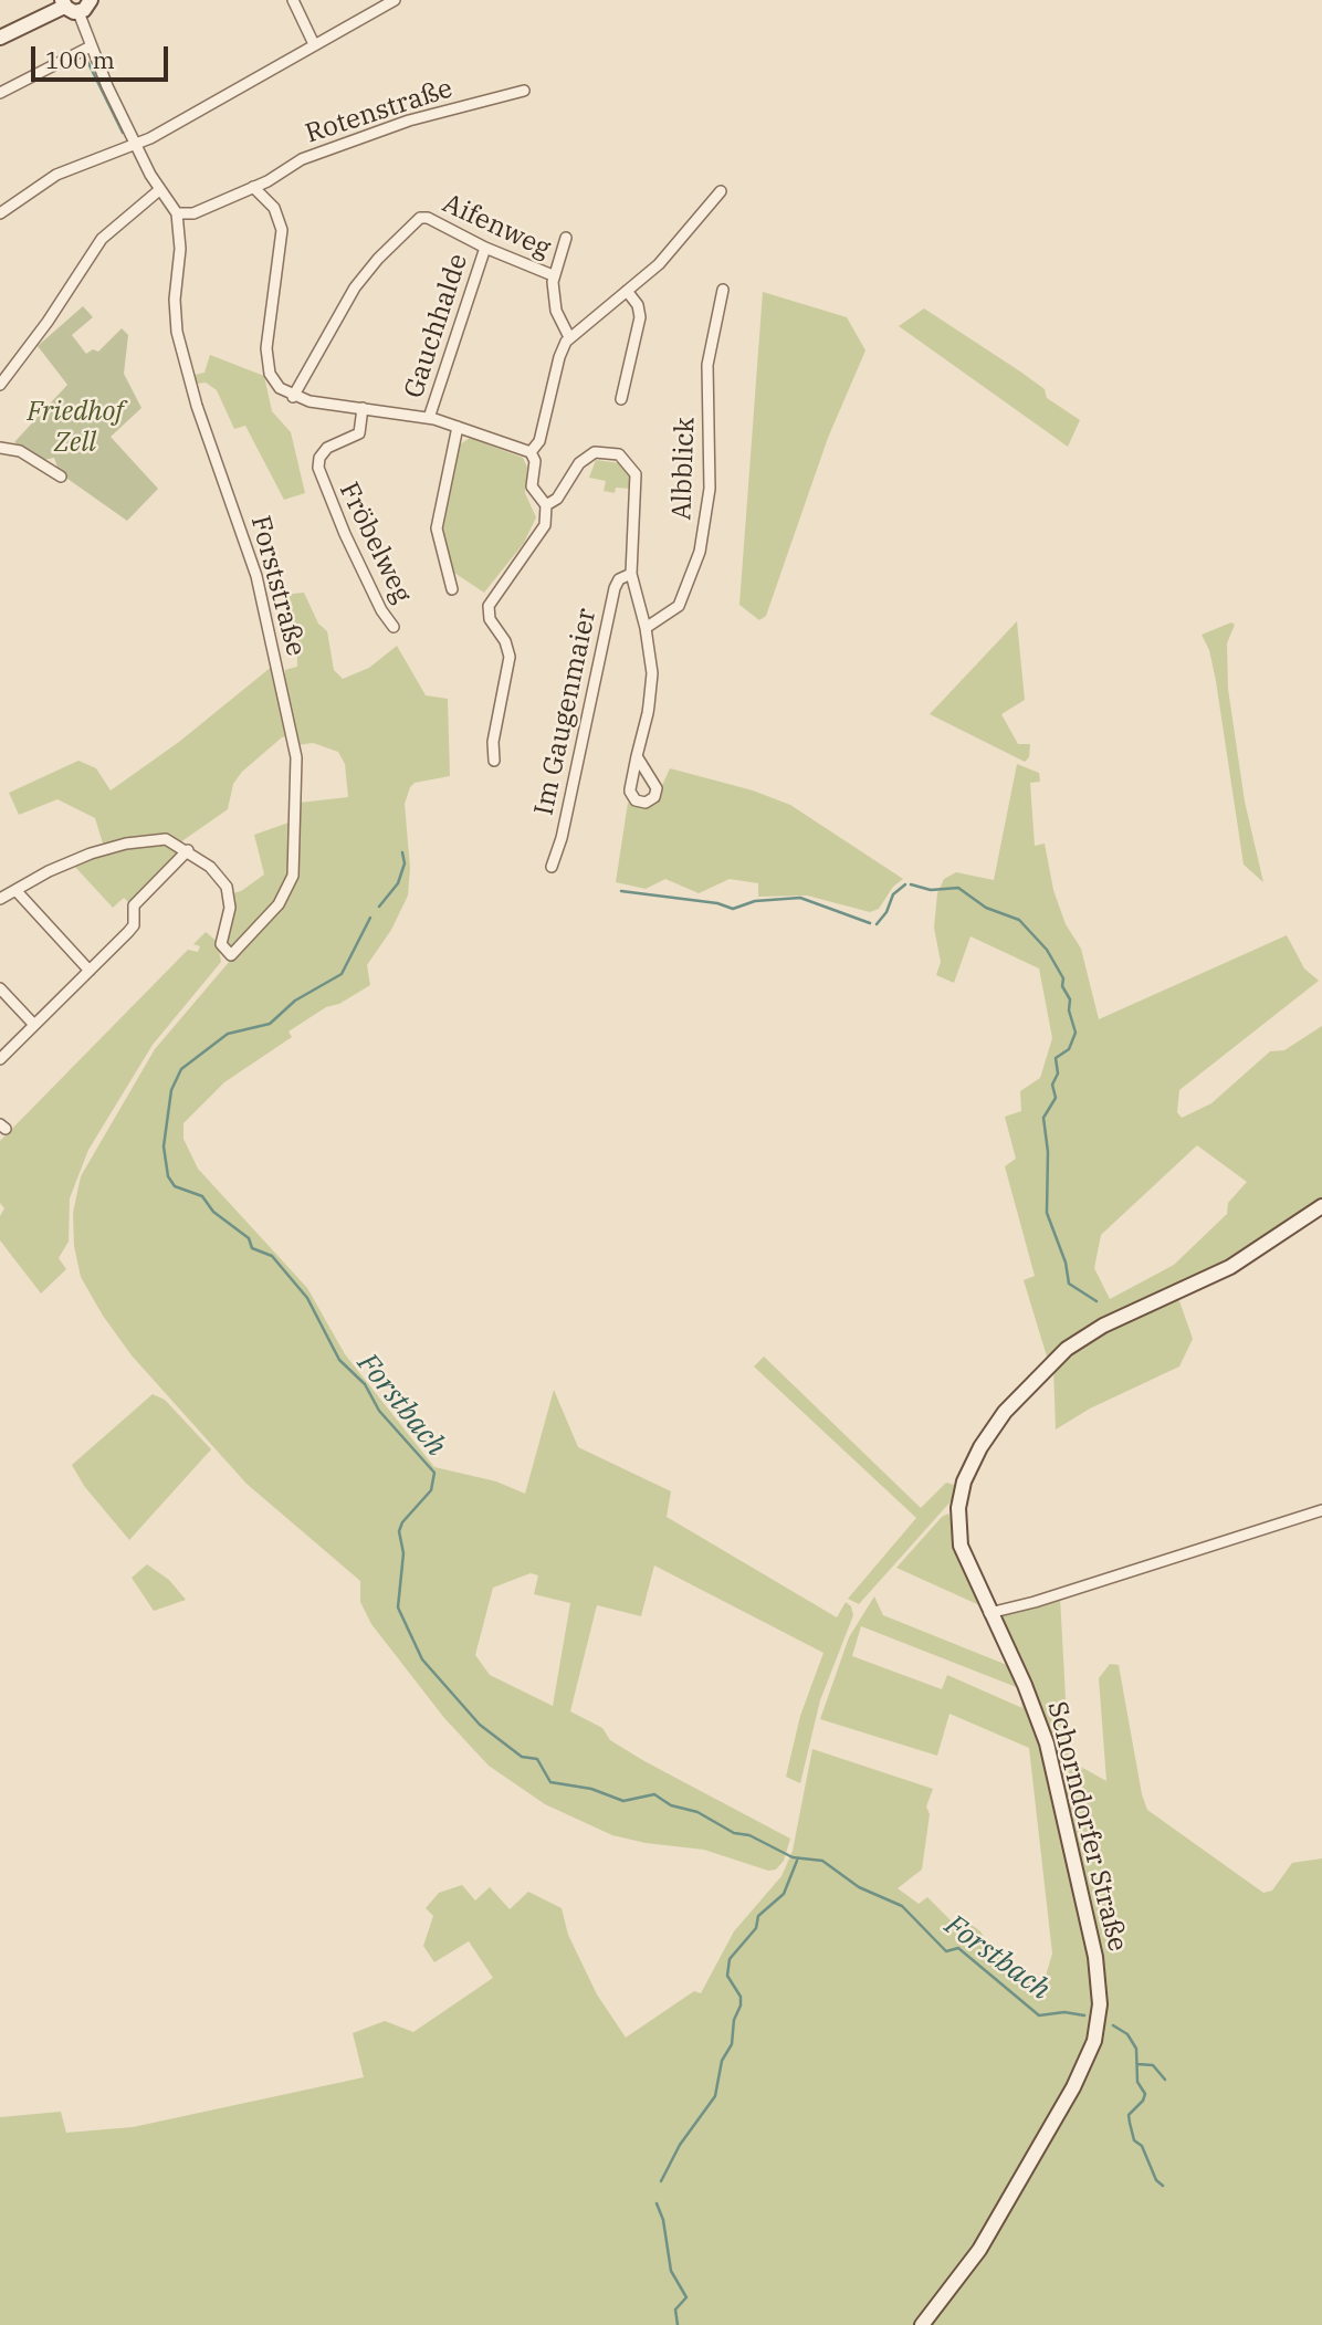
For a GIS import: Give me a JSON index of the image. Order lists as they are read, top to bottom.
{
  "streets": {
    "main road": ["Schorndorfer Straße"],
    "street": [
      "Rotenstraße",
      "Aifenweg",
      "Gauchhalde",
      "Albblick",
      "Fröbelweg",
      "Forststraße",
      "Im Gaugenmaier"
    ]
  },
  "crossings": [
    ["Rotenstraße", "Forststraße"],
    ["Aifenweg", "Gauchhalde"]
  ],
  "water": ["Forstbach"],
  "parks": ["Friedhof Zell"],
  "scale_bar": "100 m"
}
